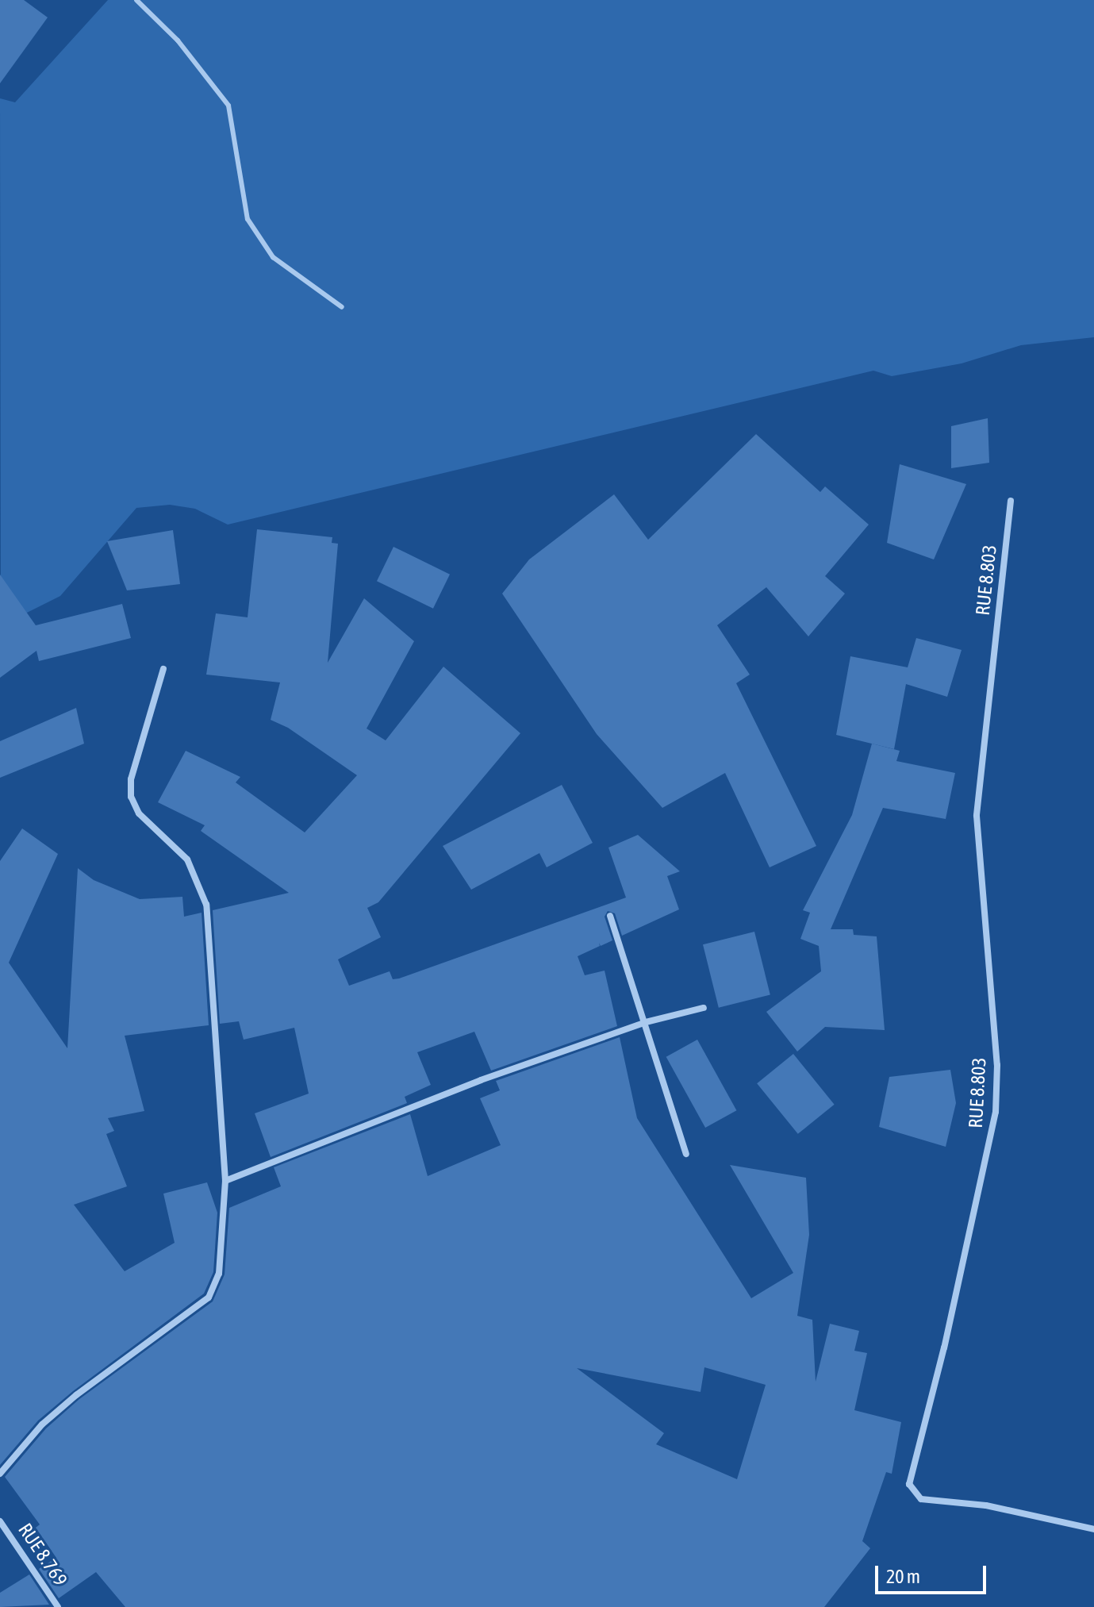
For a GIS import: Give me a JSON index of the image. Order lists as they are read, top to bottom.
{
  "streets": {
    "street": ["RUE 8.803", "RUE 8.769"]
  },
  "scale_bar": "20 m"
}
